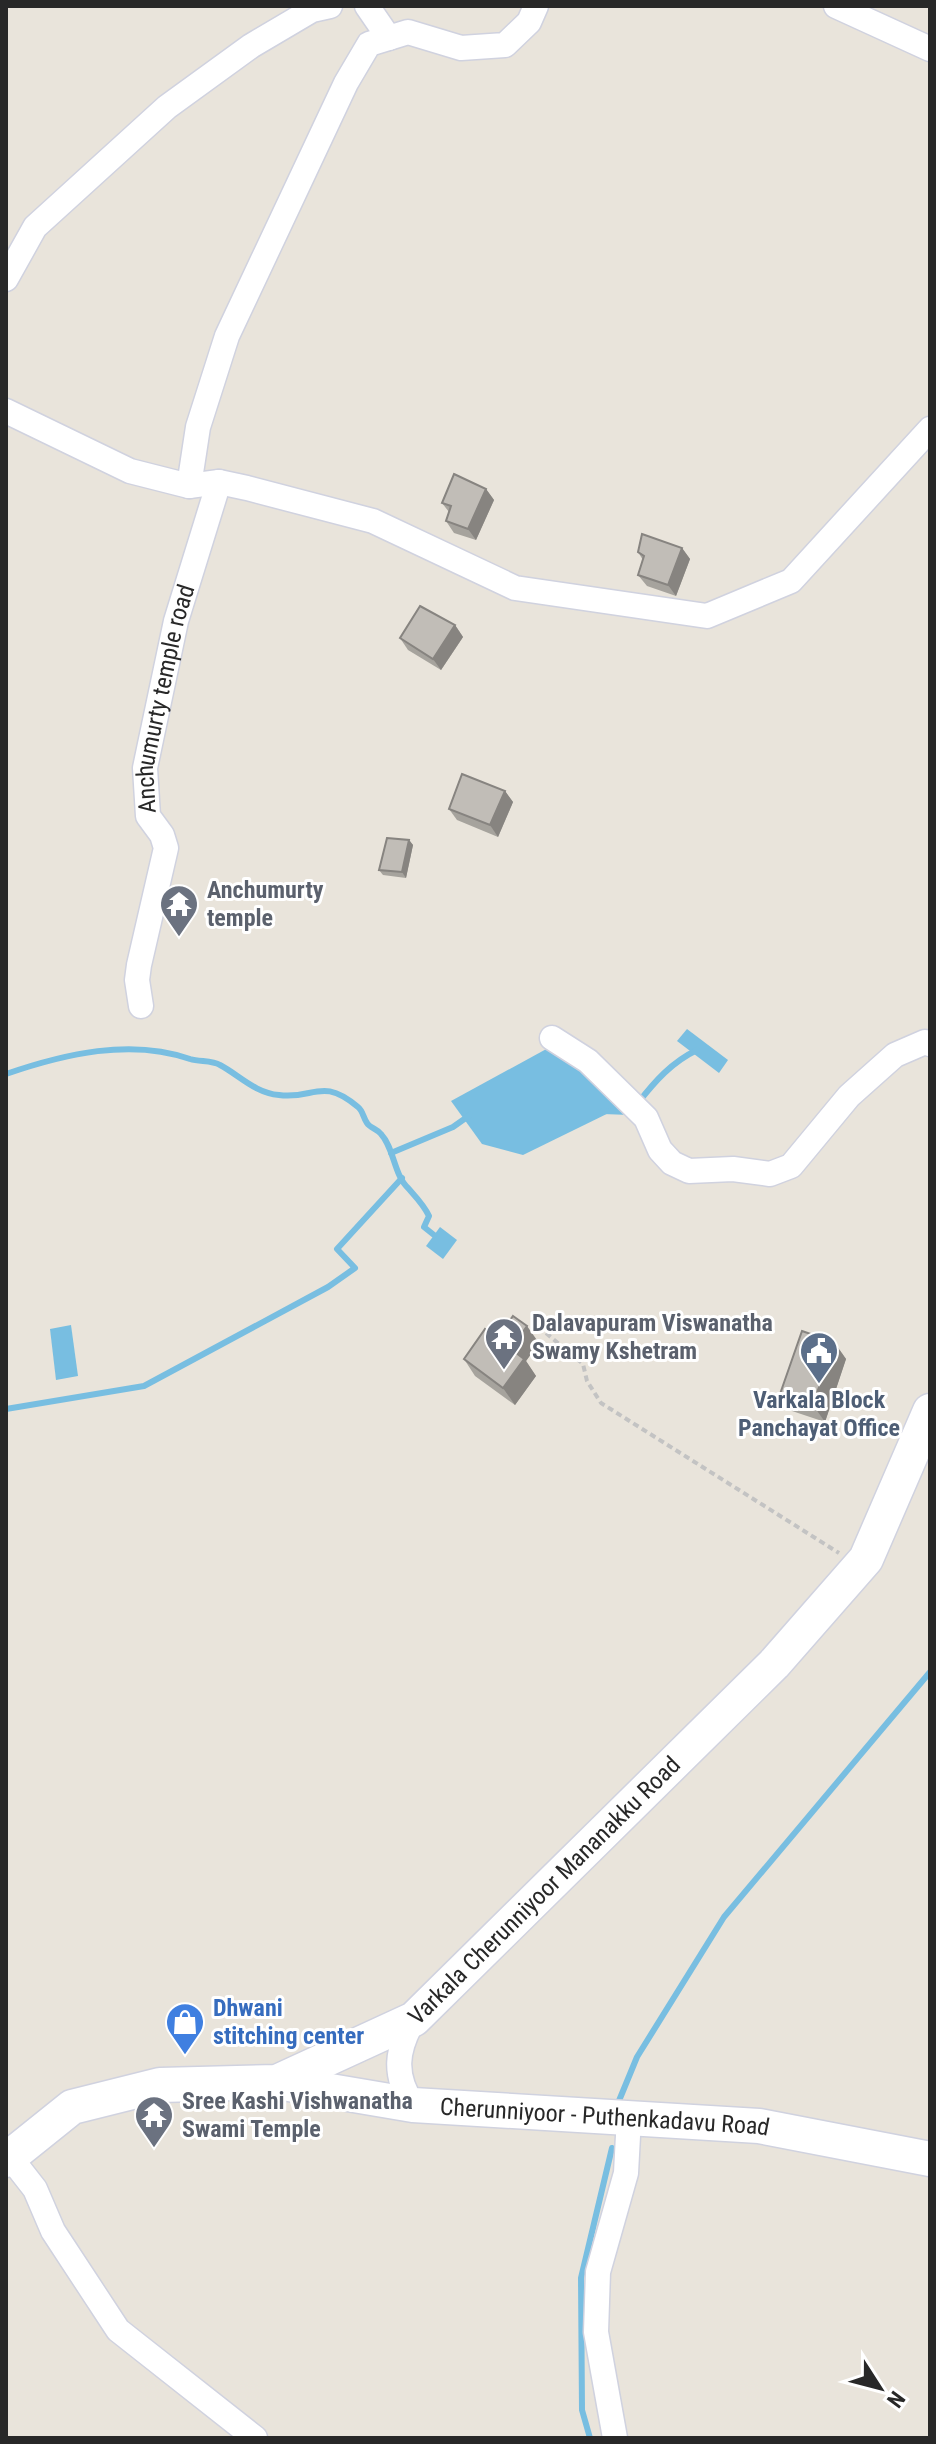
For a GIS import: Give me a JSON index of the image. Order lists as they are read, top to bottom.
{
  "streets": {
    "main road": ["Varkala Cherunniyoor Mananakku Road", "Cherunniyoor - Puthenkadavu Road"],
    "street": ["Anchumurty temple road"]
  },
  "crossings": [
    ["Varkala Cherunniyoor Mananakku Road", "Cherunniyoor - Puthenkadavu Road"]
  ],
  "places": {
    "temple": ["Anchumurty temple", "Dalavapuram Viswanatha Swamy Kshetram", "Sree Kashi Vishwanatha Swami Temple"],
    "public building": ["Varkala Block Panchayat Office"],
    "shop": ["Dhwani stitching center"]
  },
  "north": "bottom right"
}
